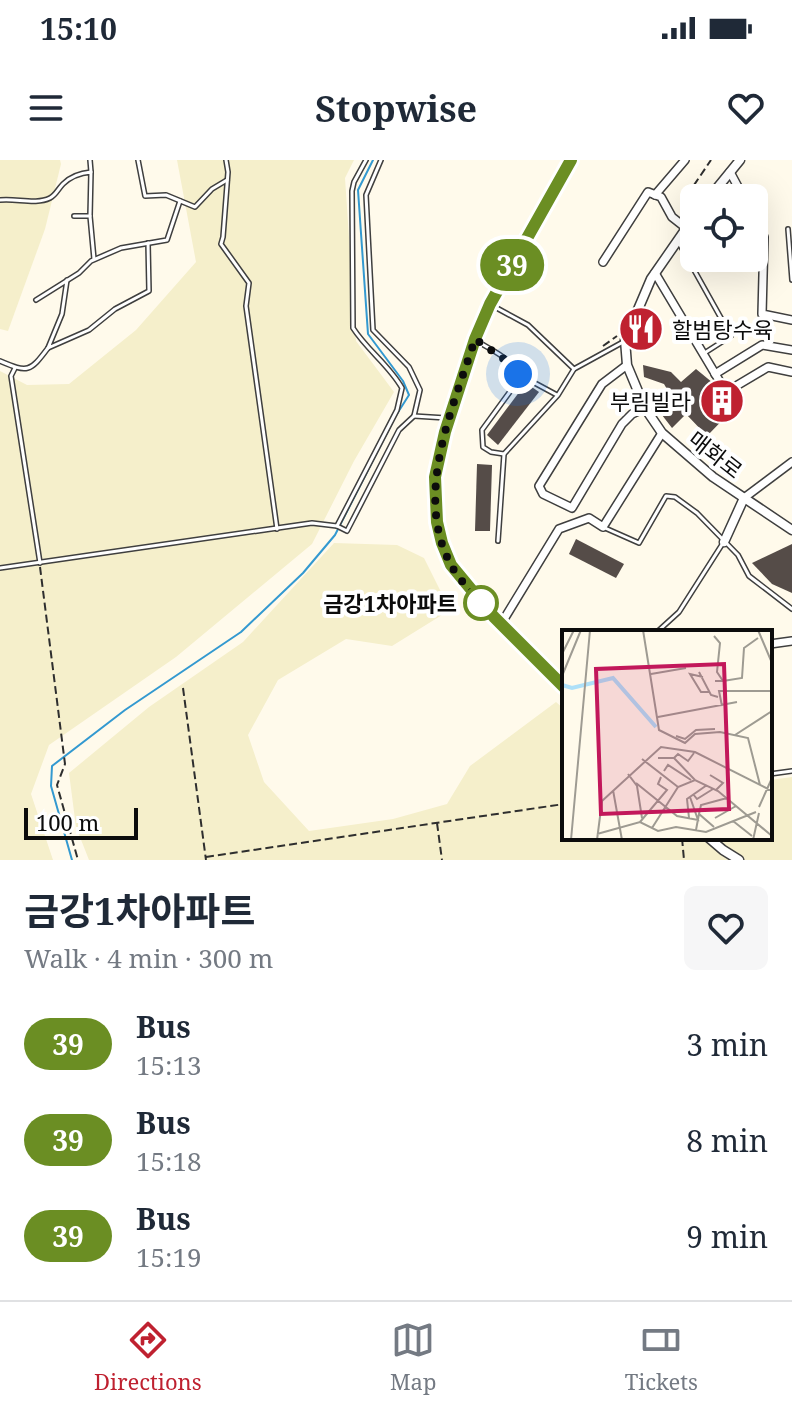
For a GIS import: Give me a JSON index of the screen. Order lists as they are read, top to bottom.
{
  "streets": {
    "street": ["매화로"]
  },
  "places": {
    "restaurant": ["할범탕수육"],
    "building": ["부림빌라"],
    "other": ["금강1차아파트"]
  },
  "lines": ["bus line 39"],
  "scale_bar": "100 m",
  "page": {
    "status": "15:10",
    "header": "Stopwise",
    "on_map": "39",
    "scale": "100 m",
    "heading": ["금강1차아파트", "Walk · 4 min · 300 m"],
    "list": [
      {
        "mark": "39",
        "name": "Bus",
        "note": "15:13",
        "value": "3 min"
      },
      {
        "mark": "39",
        "name": "Bus",
        "note": "15:18",
        "value": "8 min"
      },
      {
        "mark": "39",
        "name": "Bus",
        "note": "15:19",
        "value": "9 min"
      }
    ],
    "tabs": ["Directions", "Map", "Tickets"]
  }
}
